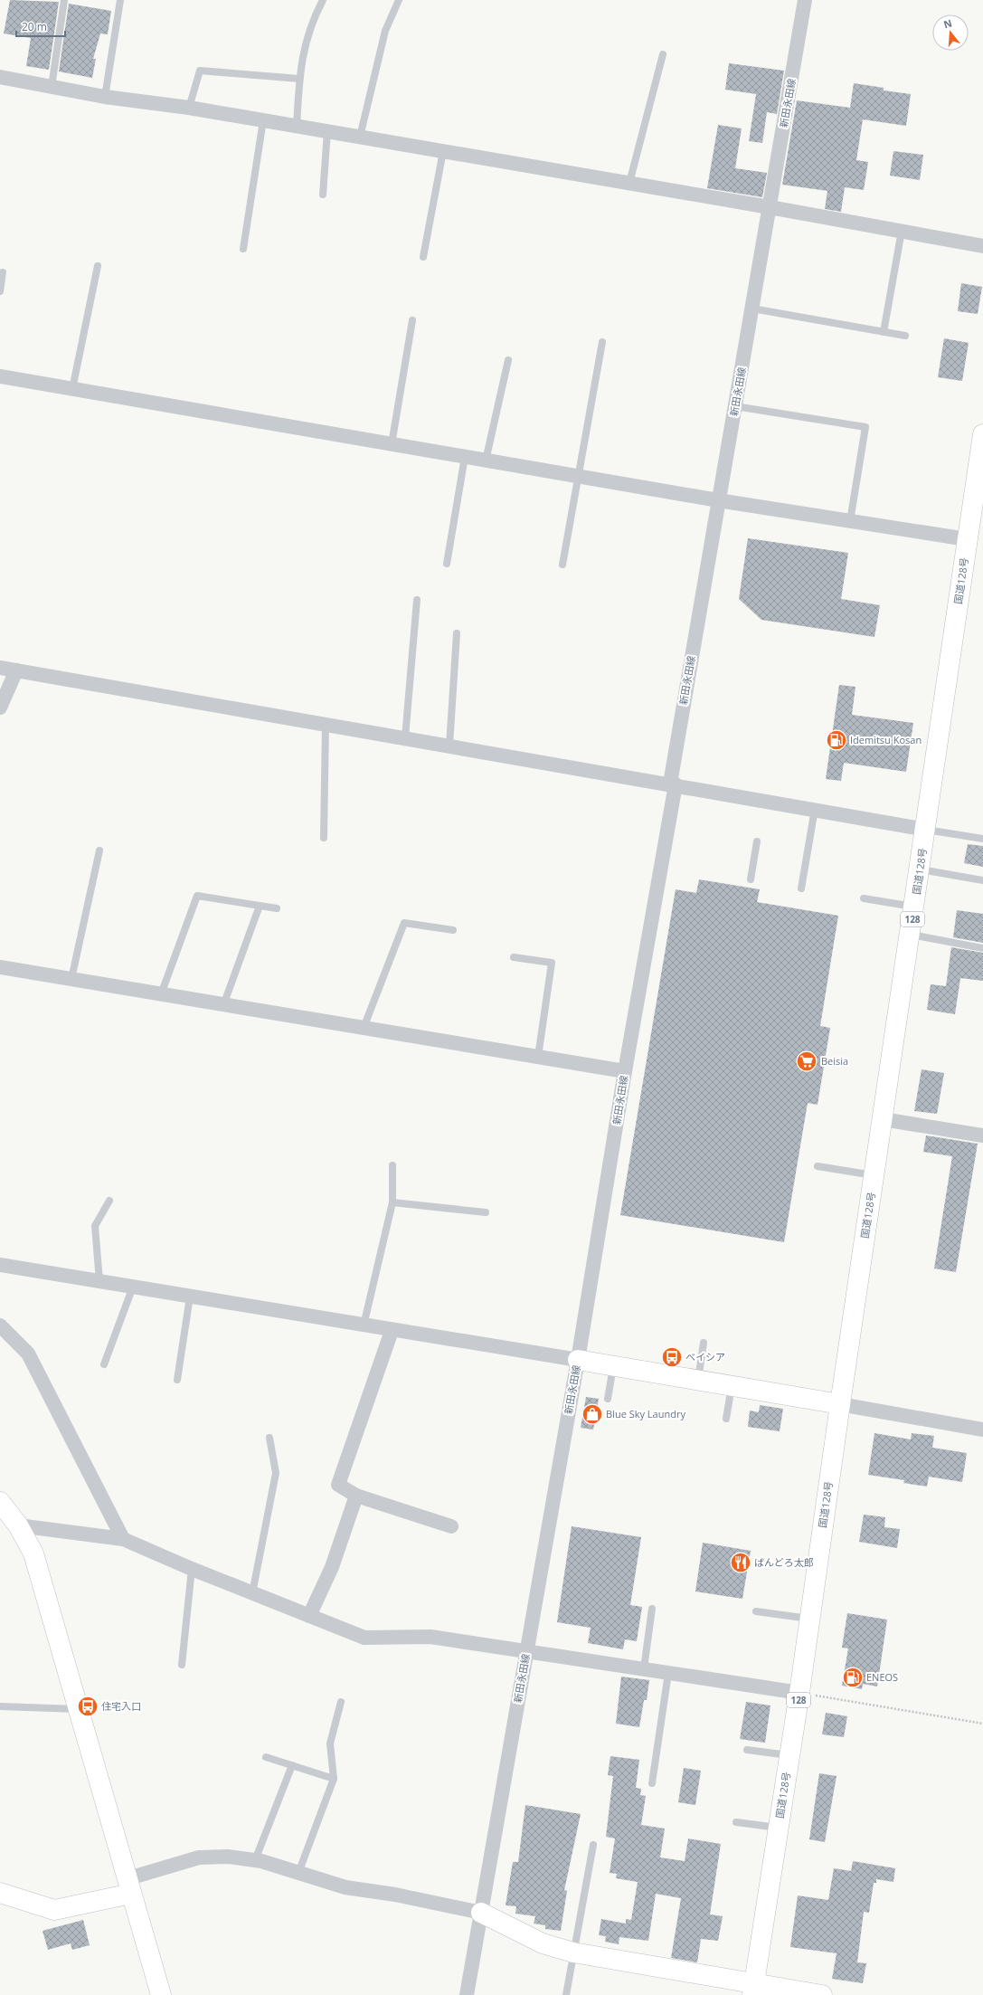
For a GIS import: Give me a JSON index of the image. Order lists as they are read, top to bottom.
{
  "streets": {
    "main road": ["国道128号", "128"],
    "street": ["新田永田線"]
  },
  "places": {
    "fuel station": ["Idemitsu Kosan", "ENEOS"],
    "supermarket": ["Beisia"],
    "bus stop": ["ベイシア", "住宅入口"],
    "shop": ["Blue Sky Laundry"],
    "restaurant": ["ばんどろ太郎"]
  },
  "scale_bar": "20 m",
  "north": "top"
}
